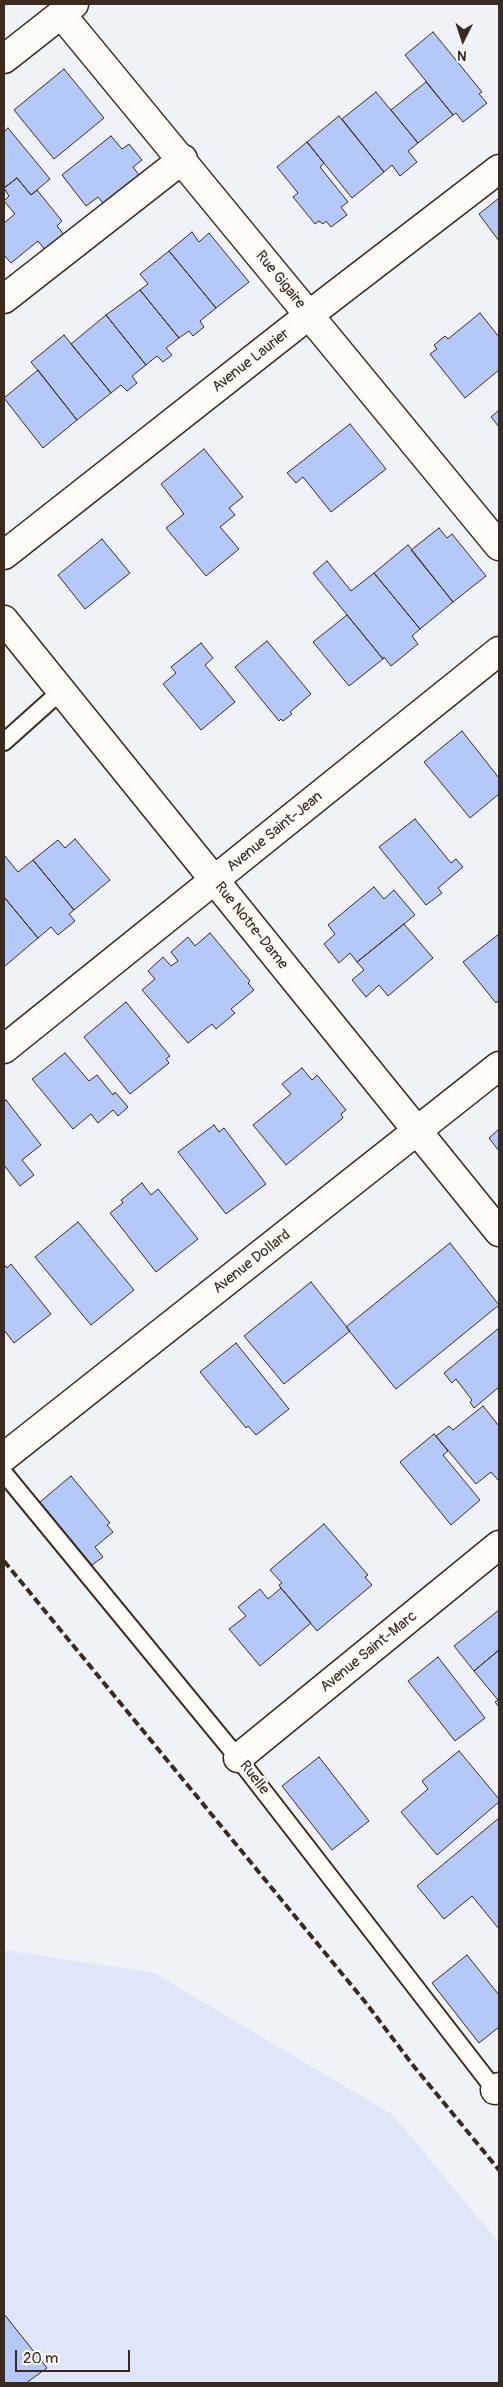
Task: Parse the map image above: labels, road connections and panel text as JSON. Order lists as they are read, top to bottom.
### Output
{
  "streets": {
    "street": [
      "Rue Gigaire",
      "Avenue Laurier",
      "Avenue Saint-Jean",
      "Rue Notre-Dame",
      "Avenue Dollard",
      "Avenue Saint-Marc"
    ],
    "lane": ["Ruelle"]
  },
  "crossings": [
    ["Rue Gigaire", "Avenue Laurier"],
    ["Avenue Saint-Jean", "Rue Notre-Dame"],
    ["Rue Notre-Dame", "Avenue Dollard"],
    ["Avenue Saint-Marc", "Ruelle"]
  ],
  "scale_bar": "20 m",
  "north": "bottom"
}
